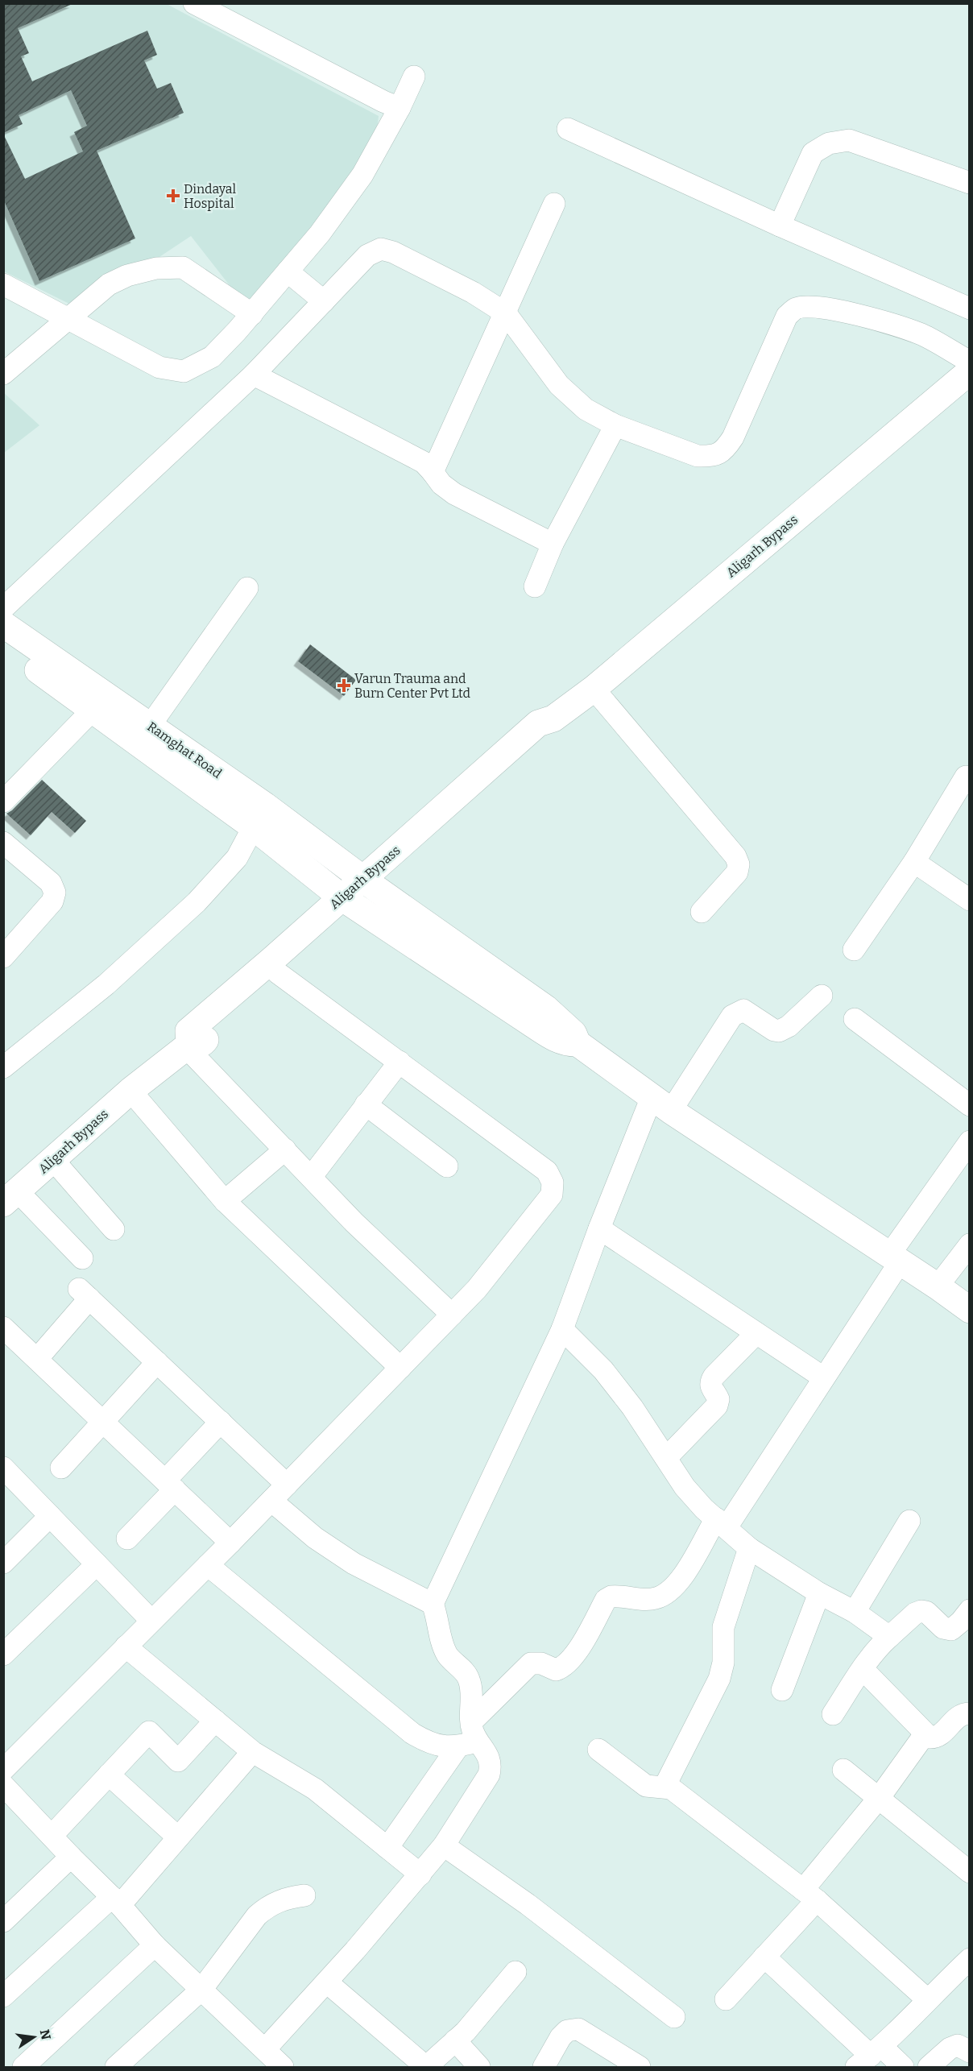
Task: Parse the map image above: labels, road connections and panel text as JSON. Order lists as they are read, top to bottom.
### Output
{
  "streets": {
    "main road": ["Aligarh Bypass", "Ramghat Road"]
  },
  "crossings": [
    ["Aligarh Bypass", "Ramghat Road"]
  ],
  "places": {
    "health": ["Dindayal Hospital", "Varun Trauma and Burn Center Pvt Ltd"]
  },
  "north": "right"
}
